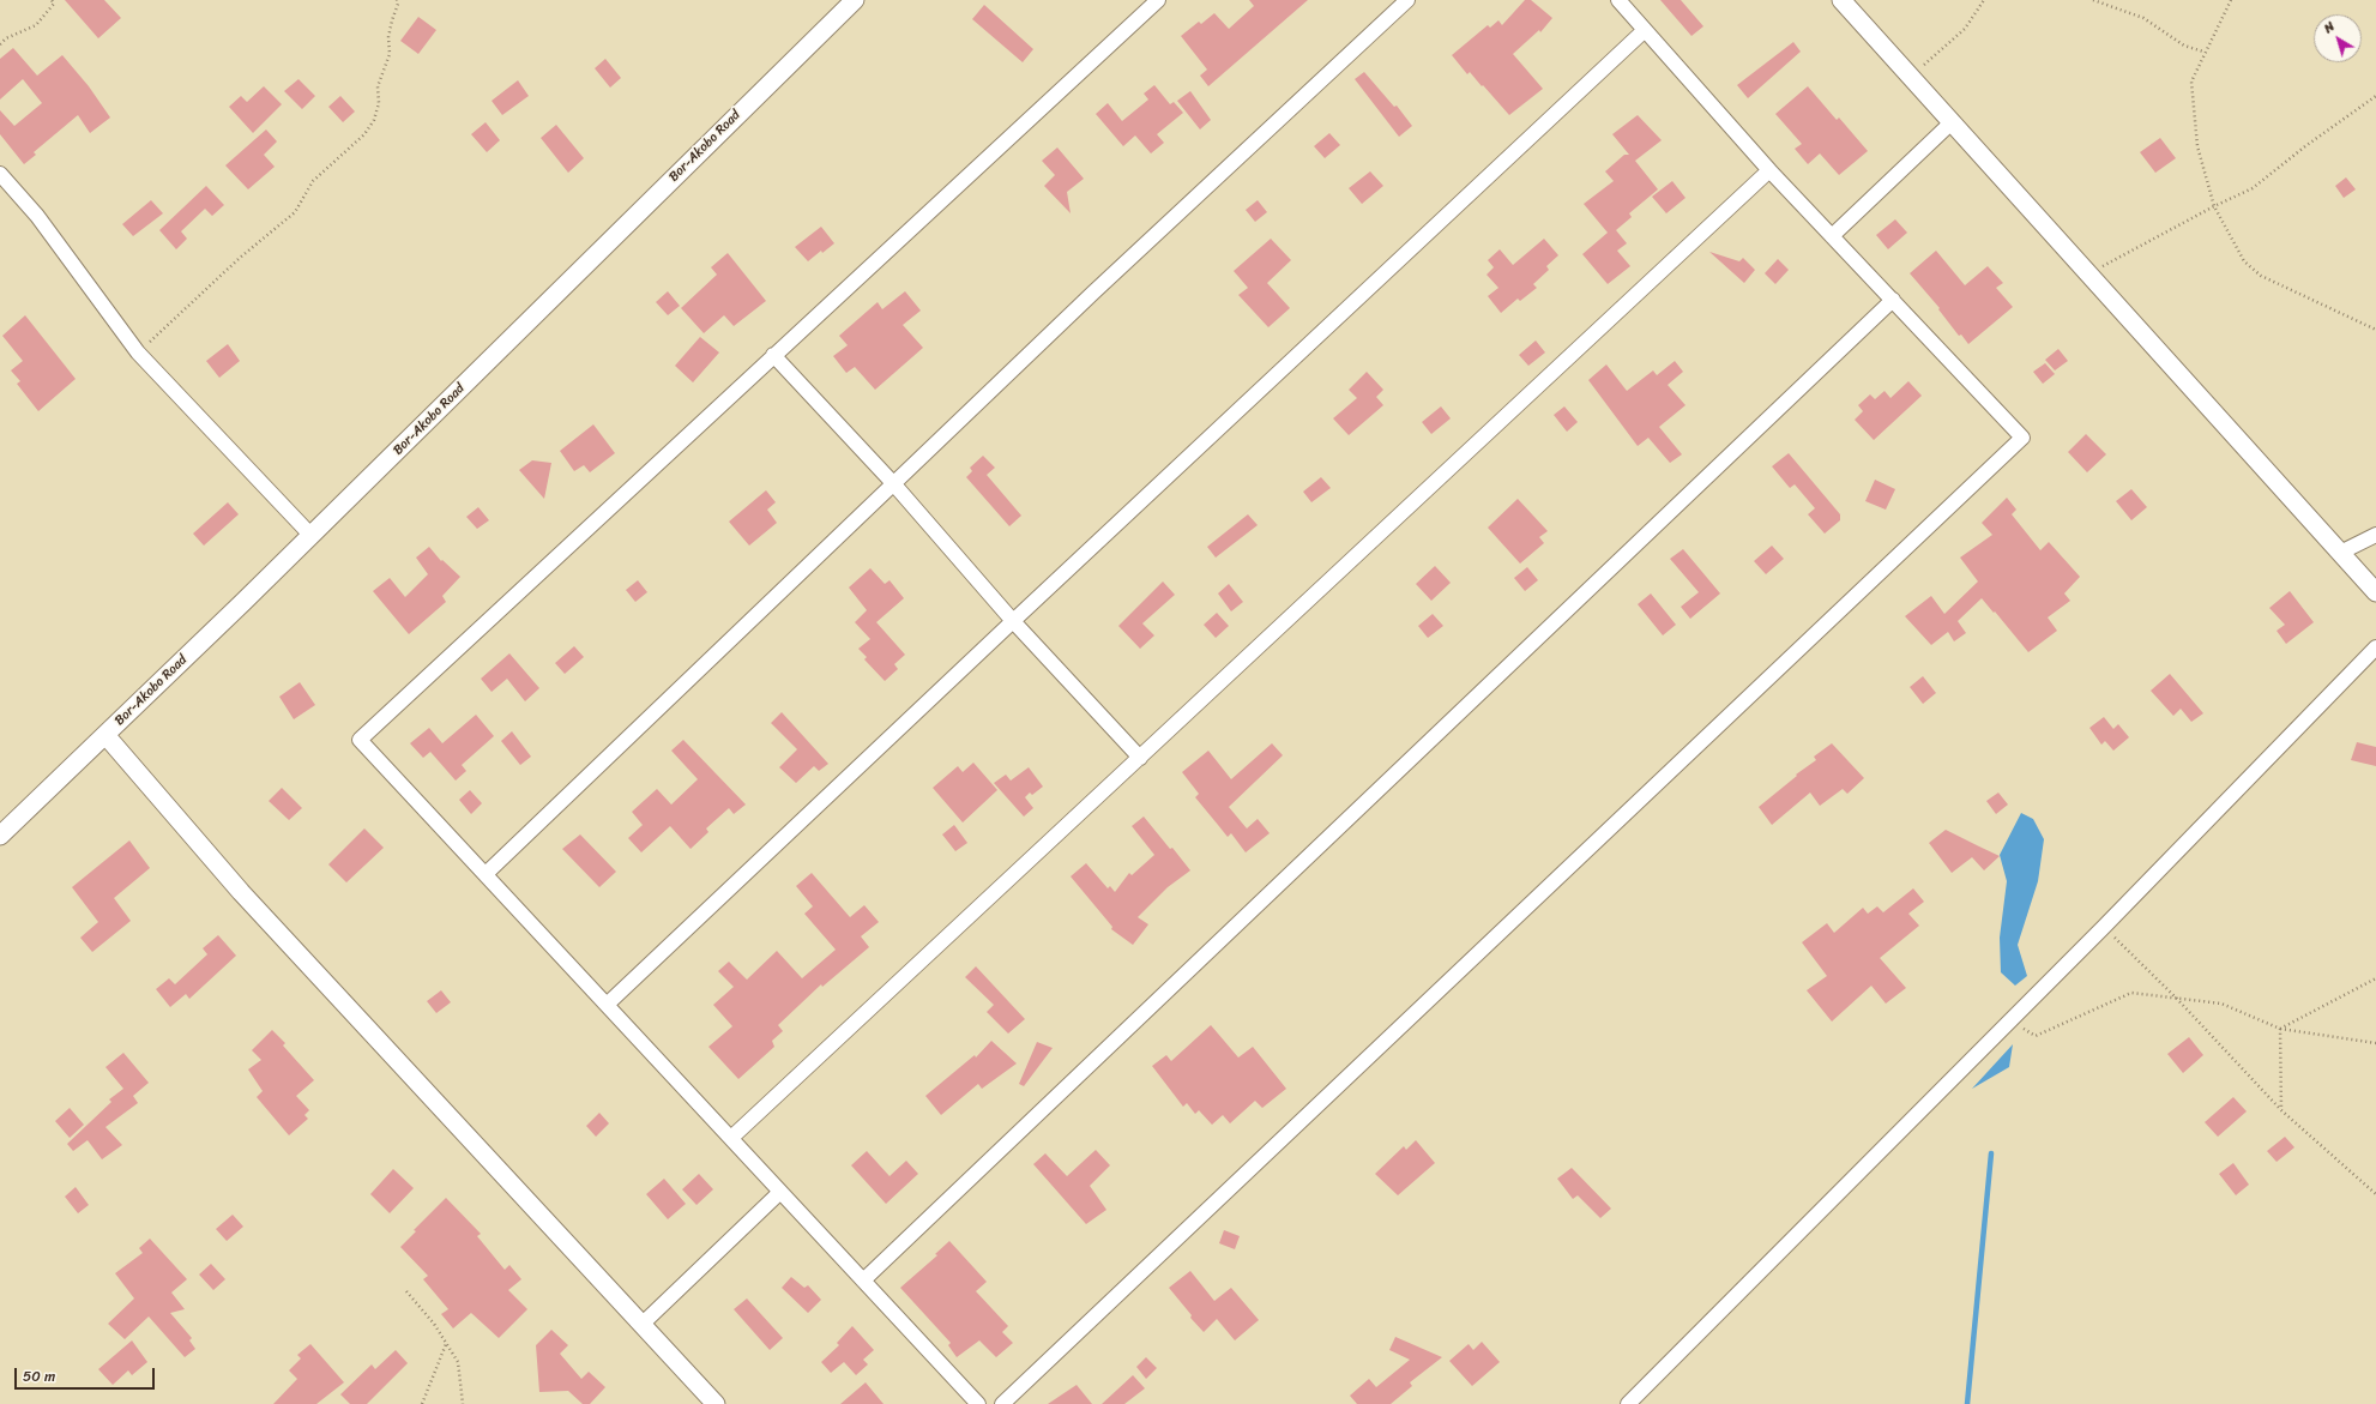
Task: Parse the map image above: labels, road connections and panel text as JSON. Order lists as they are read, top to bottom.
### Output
{
  "streets": {
    "street": ["Bor-Akobo Road"]
  },
  "scale_bar": "50 m",
  "north": "top left"
}
